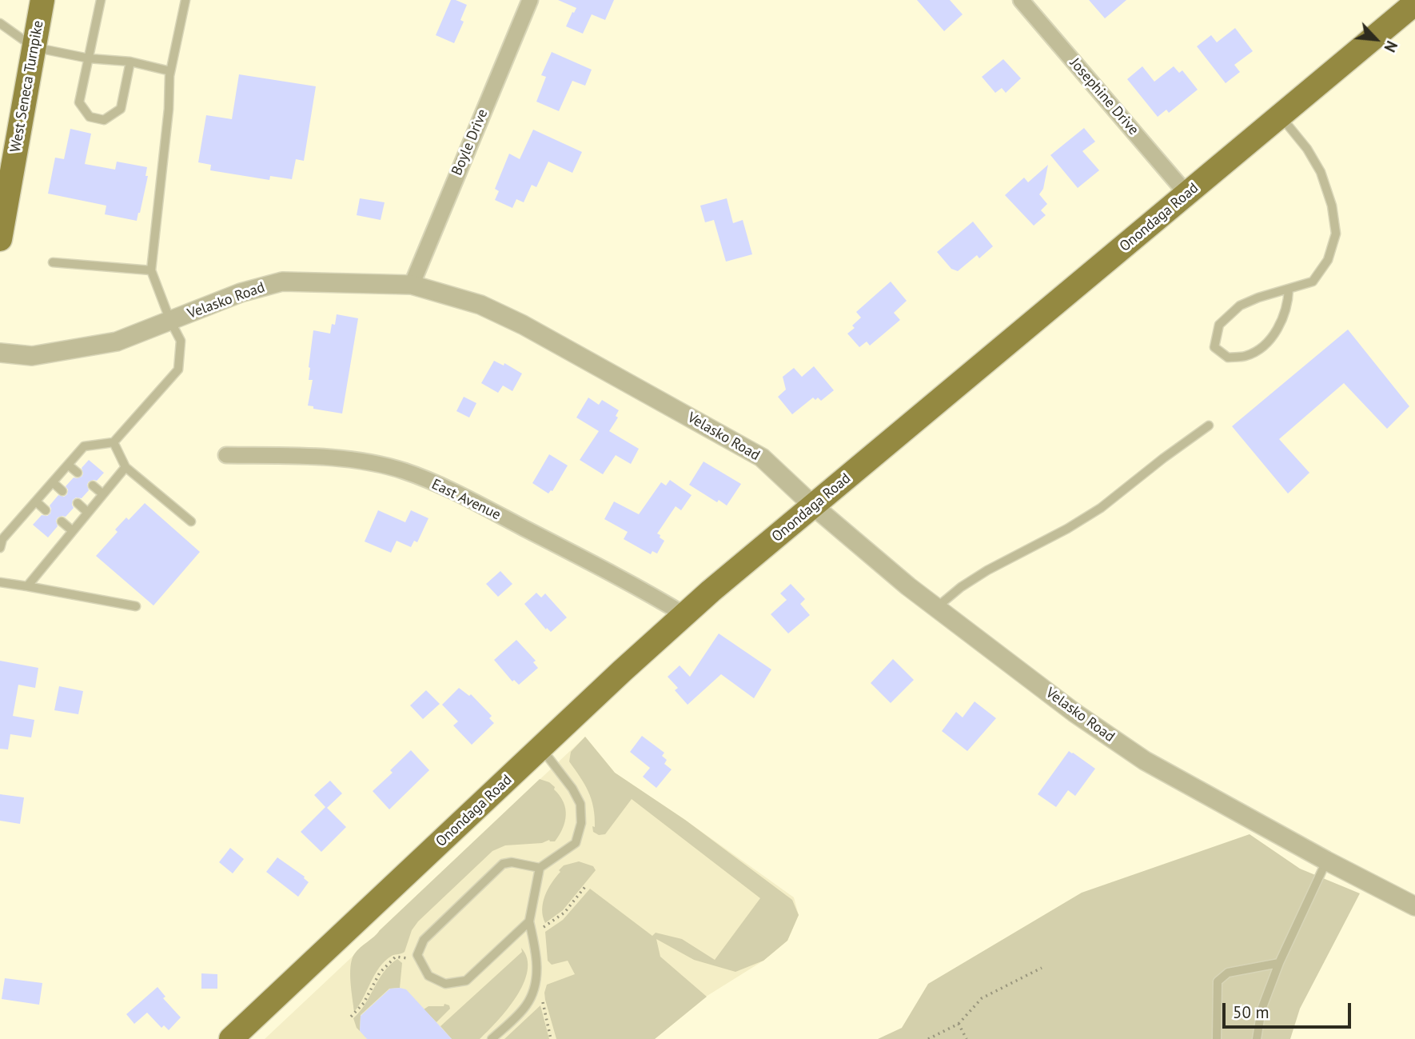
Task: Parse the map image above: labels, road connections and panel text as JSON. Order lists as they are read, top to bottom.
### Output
{
  "streets": {
    "main road": ["West Seneca Turnpike", "Onondaga Road"],
    "street": [
      "Josephine Drive",
      "Boyle Drive",
      "Velasko Road",
      "East Avenue"
    ]
  },
  "crossings": [
    ["Josephine Drive", "Onondaga Road"],
    ["Boyle Drive", "Velasko Road"],
    ["Onondaga Road", "Velasko Road"],
    ["Onondaga Road", "East Avenue"]
  ],
  "scale_bar": "50 m",
  "north": "bottom right"
}
